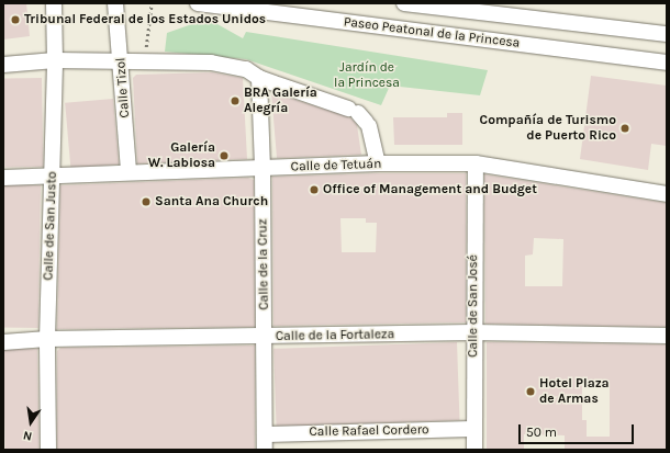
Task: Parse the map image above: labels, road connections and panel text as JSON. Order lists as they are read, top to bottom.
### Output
{
  "streets": {
    "street": [
      "Paseo Peatonal de la Princesa",
      "Calle Tizol",
      "Calle de Tetuán",
      "Calle de San Justo",
      "Calle de la Cruz",
      "Calle de San José",
      "Calle de la Fortaleza",
      "Calle Rafael Cordero"
    ]
  },
  "crossings": [
    ["Calle Tizol", "Calle de Tetuán"],
    ["Calle de Tetuán", "Calle de San Justo"],
    ["Calle de Tetuán", "Calle de la Cruz"],
    ["Calle de Tetuán", "Calle de San José"],
    ["Calle de San Justo", "Calle de la Fortaleza"],
    ["Calle de la Cruz", "Calle de la Fortaleza"],
    ["Calle de la Cruz", "Calle Rafael Cordero"],
    ["Calle de San José", "Calle de la Fortaleza"],
    ["Calle de San José", "Calle Rafael Cordero"]
  ],
  "parks": ["Jardín de la Princesa"],
  "places": [
    "Tribunal Federal de los Estados Unidos",
    "BRA Galería Alegría",
    "Compañía de Turismo de Puerto Rico",
    "Galería W. Labiosa",
    "Office of Management and Budget",
    "Santa Ana Church",
    "Hotel Plaza de Armas"
  ],
  "scale_bar": "50 m",
  "north": "bottom"
}
